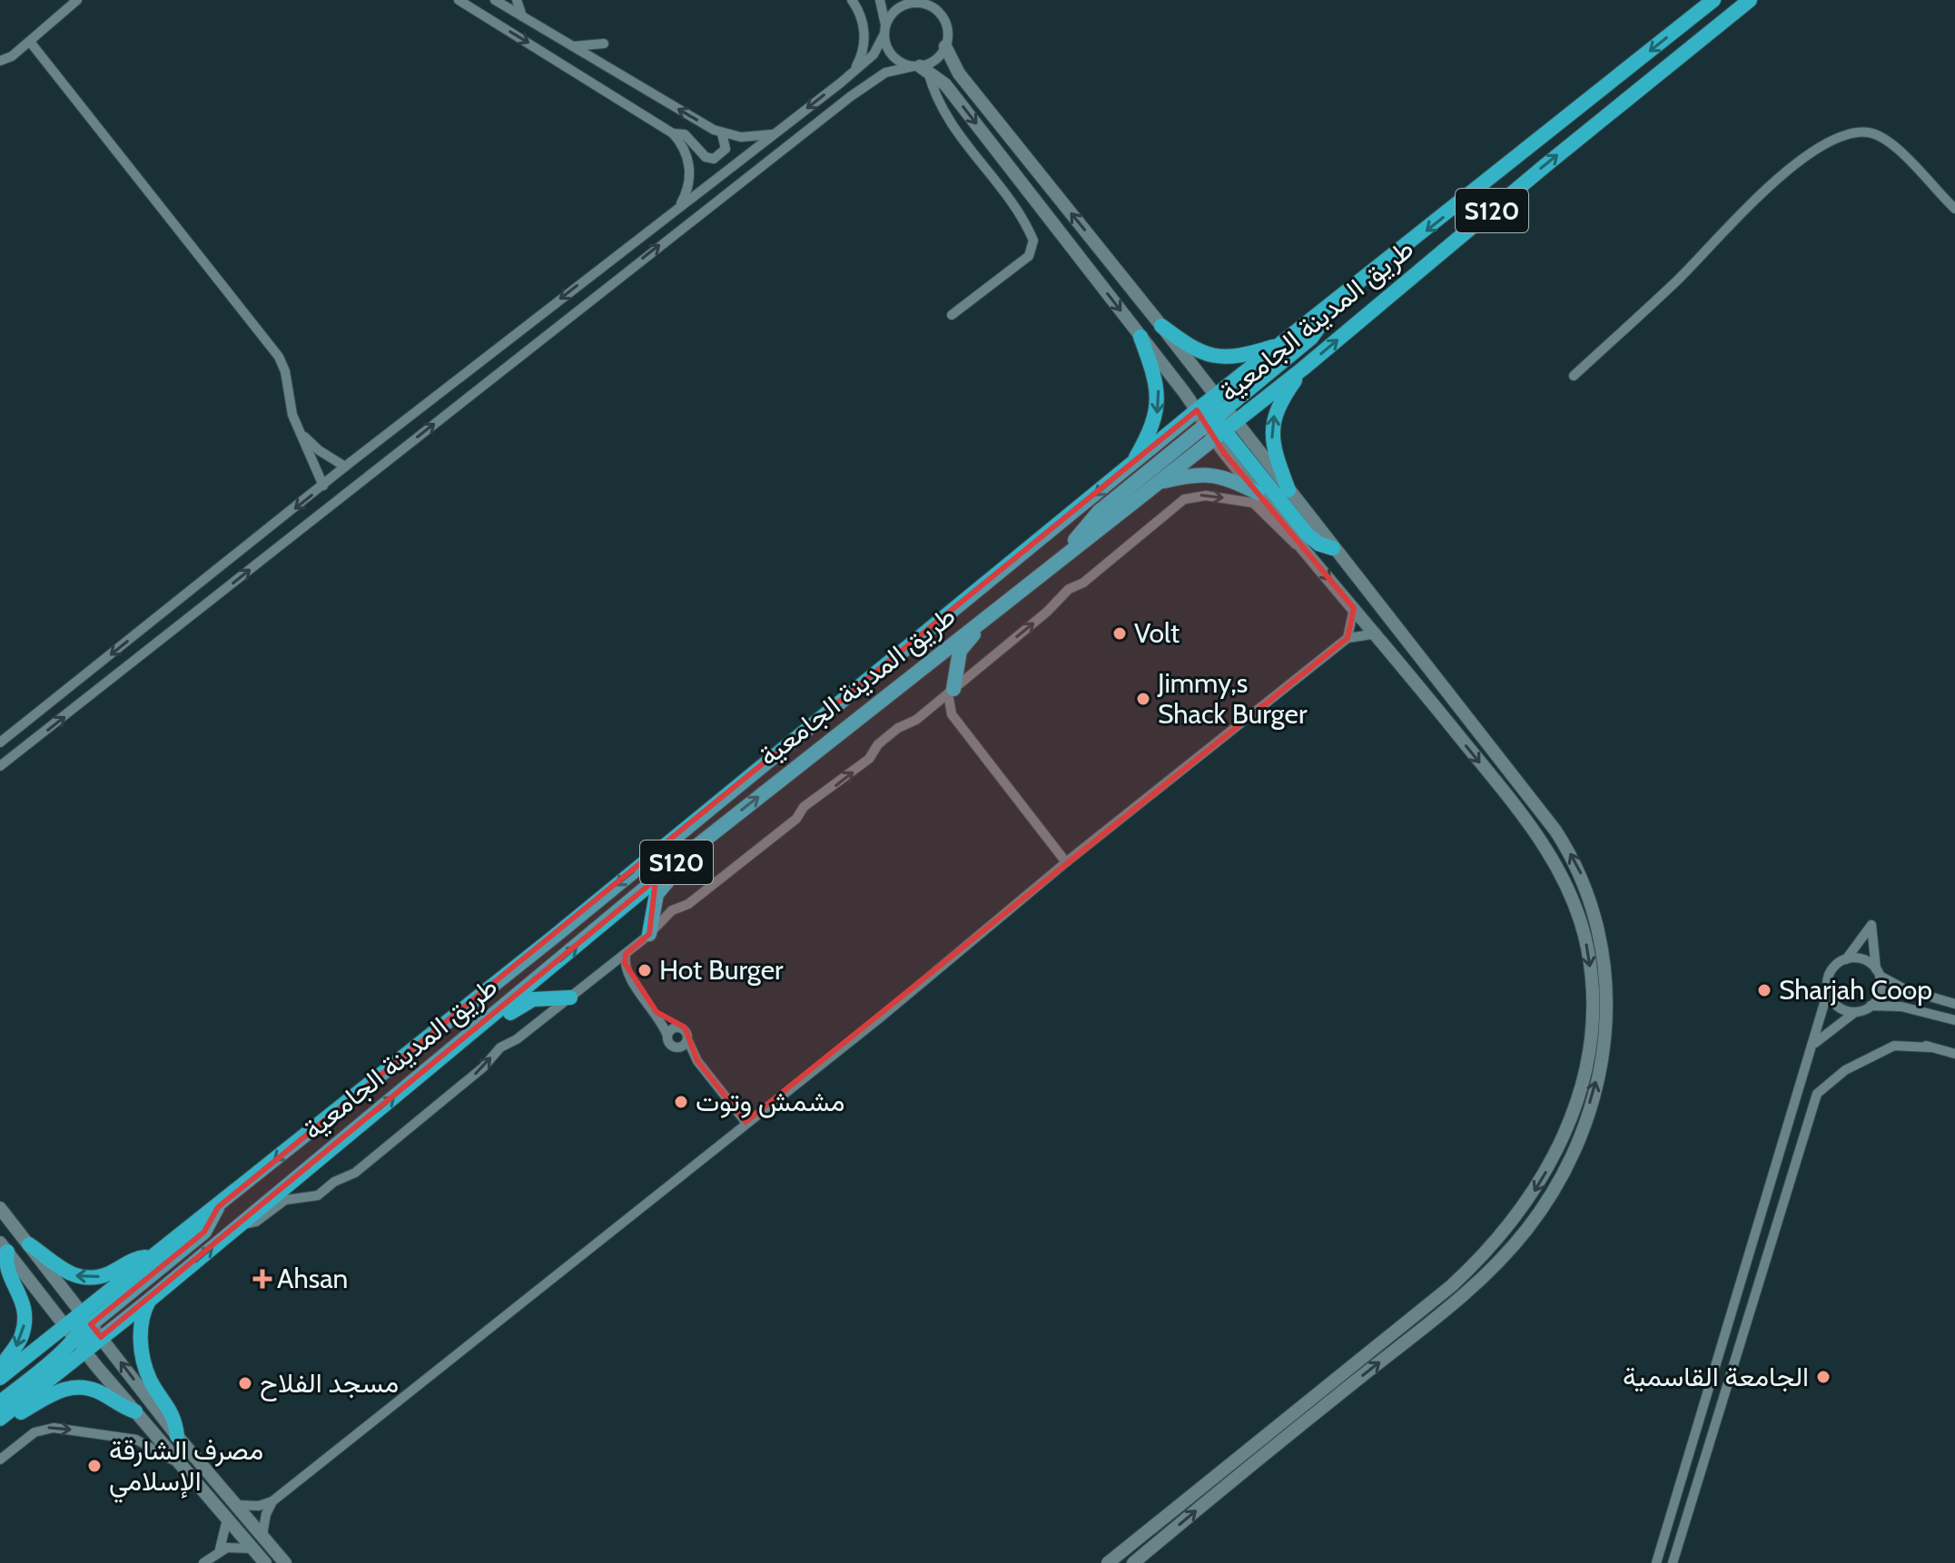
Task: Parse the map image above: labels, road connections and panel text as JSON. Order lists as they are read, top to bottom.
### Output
{
  "streets": {
    "main road": ["S120", "طريق المدينة الجامعية"]
  },
  "places": {
    "other": [
      "Volt",
      "Jimmy,s Shack Burger",
      "Hot Burger",
      "Sharjah Coop",
      "مشمش وتوت",
      "الجامعة القاسمية",
      "مسجد الفلاح",
      "مصرف الشارقة الإسلامي"
    ],
    "health": ["Ahsan"]
  }
}
